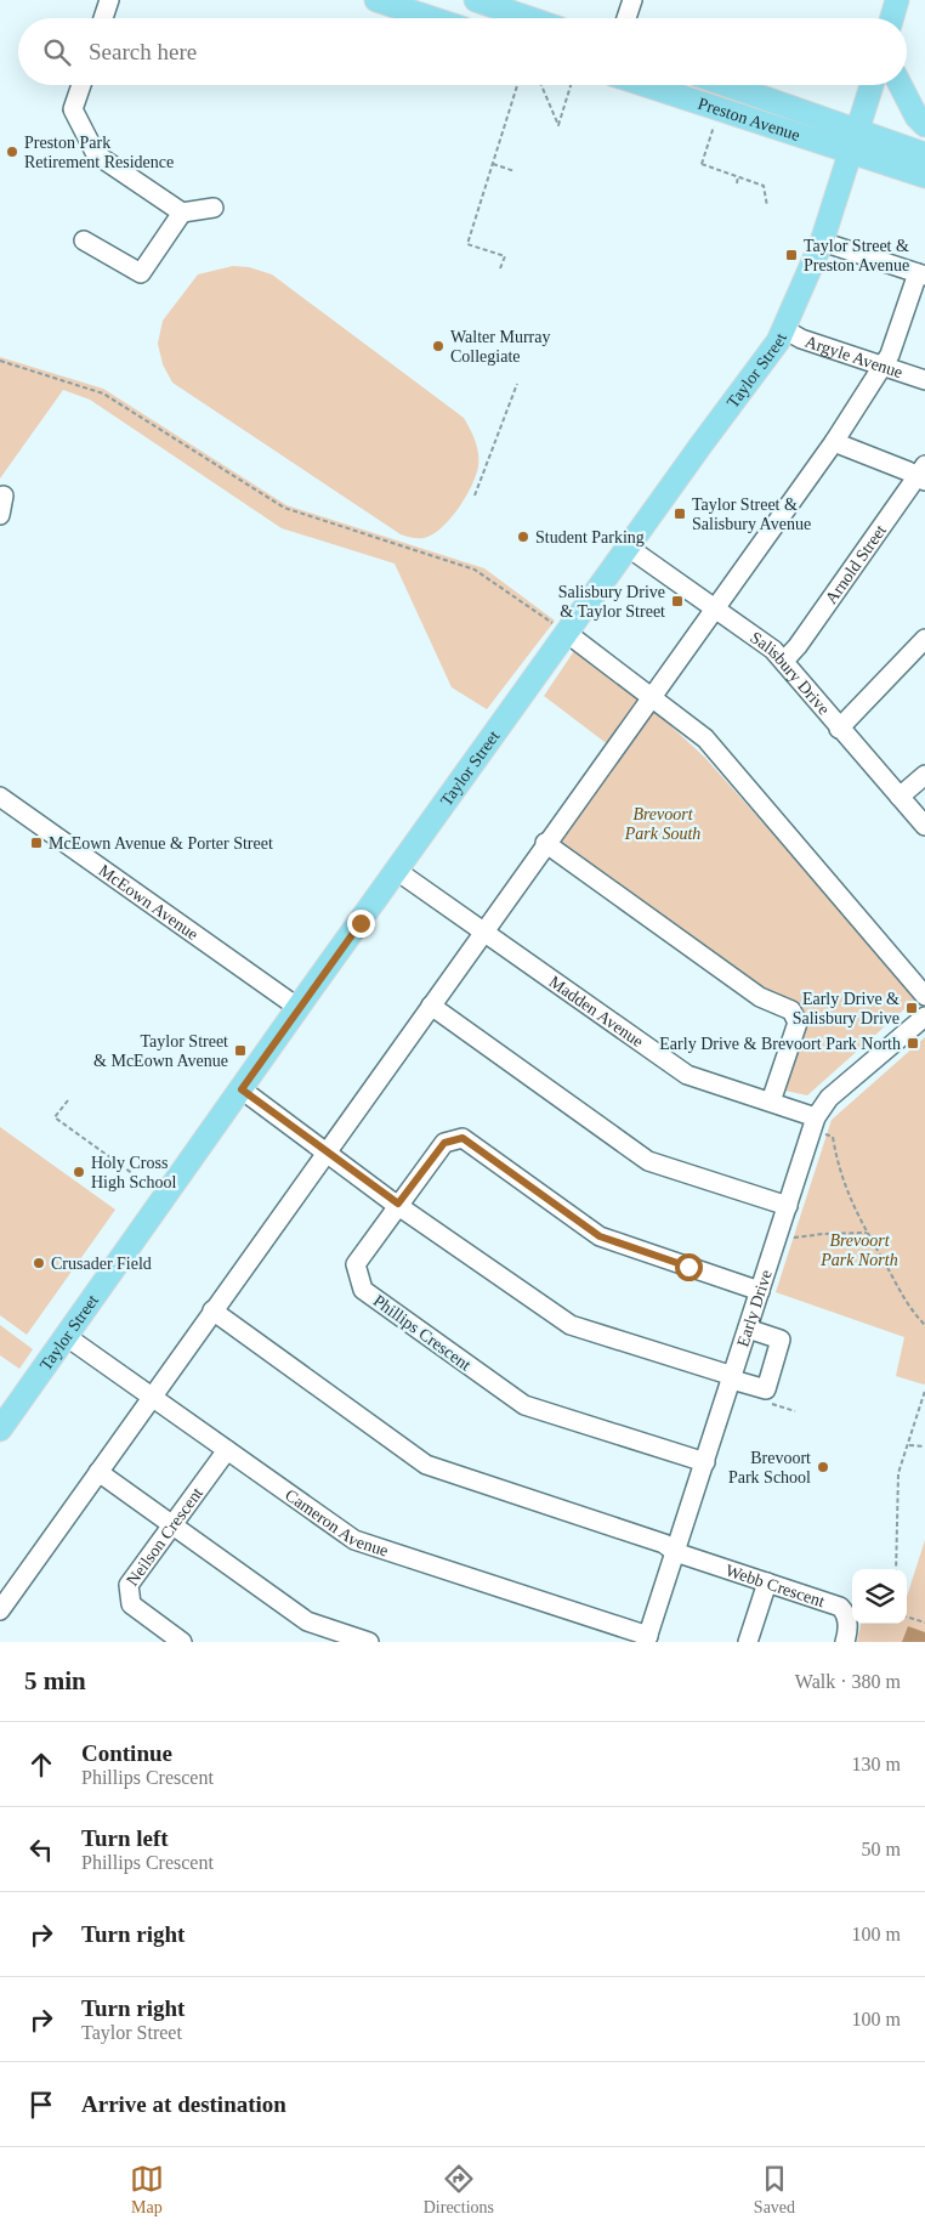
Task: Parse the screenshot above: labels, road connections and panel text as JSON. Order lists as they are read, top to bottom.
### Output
{
  "streets": {
    "main road": ["Preston Avenue", "Taylor Street"],
    "street": [
      "Argyle Avenue",
      "Arnold Street",
      "Salisbury Drive",
      "McEown Avenue",
      "Madden Avenue",
      "Early Drive",
      "Phillips Crescent",
      "Cameron Avenue",
      "Neilson Crescent",
      "Webb Crescent"
    ]
  },
  "crossings": [
    ["Preston Avenue", "Taylor Street"],
    ["Argyle Avenue", "Taylor Street"],
    ["Taylor Street", "Salisbury Drive"],
    ["Taylor Street", "McEown Avenue"],
    ["Taylor Street", "Madden Avenue"],
    ["Taylor Street", "Cameron Avenue"],
    ["Arnold Street", "Salisbury Drive"],
    ["Madden Avenue", "Early Drive"],
    ["Early Drive", "Phillips Crescent"],
    ["Early Drive", "Cameron Avenue"],
    ["Early Drive", "Webb Crescent"],
    ["Cameron Avenue", "Neilson Crescent"]
  ],
  "parks": ["Brevoort Park South", "Brevoort Park North"],
  "places": {
    "other": [
      "Preston Park Retirement Residence",
      "Walter Murray Collegiate",
      "Student Parking",
      "Holy Cross High School",
      "Crusader Field",
      "Brevoort Park School"
    ],
    "transit": [
      "Taylor Street & Preston Avenue",
      "Taylor Street & Salisbury Avenue",
      "Salisbury Drive & Taylor Street",
      "McEown Avenue & Porter Street",
      "Early Drive & Salisbury Drive",
      "Early Drive & Brevoort Park North",
      "Taylor Street & McEown Avenue"
    ]
  },
  "page": {
    "search": "Search here",
    "heading": ["5 min", "Walk · 380 m"],
    "list": [
      ["Continue", "Phillips Crescent", "130 m"],
      ["Turn left", "Phillips Crescent", "50 m"],
      ["Turn right", "100 m"],
      ["Turn right", "Taylor Street", "100 m"],
      "Arrive at destination"
    ],
    "nav": ["Map", "Directions", "Saved"]
  }
}
